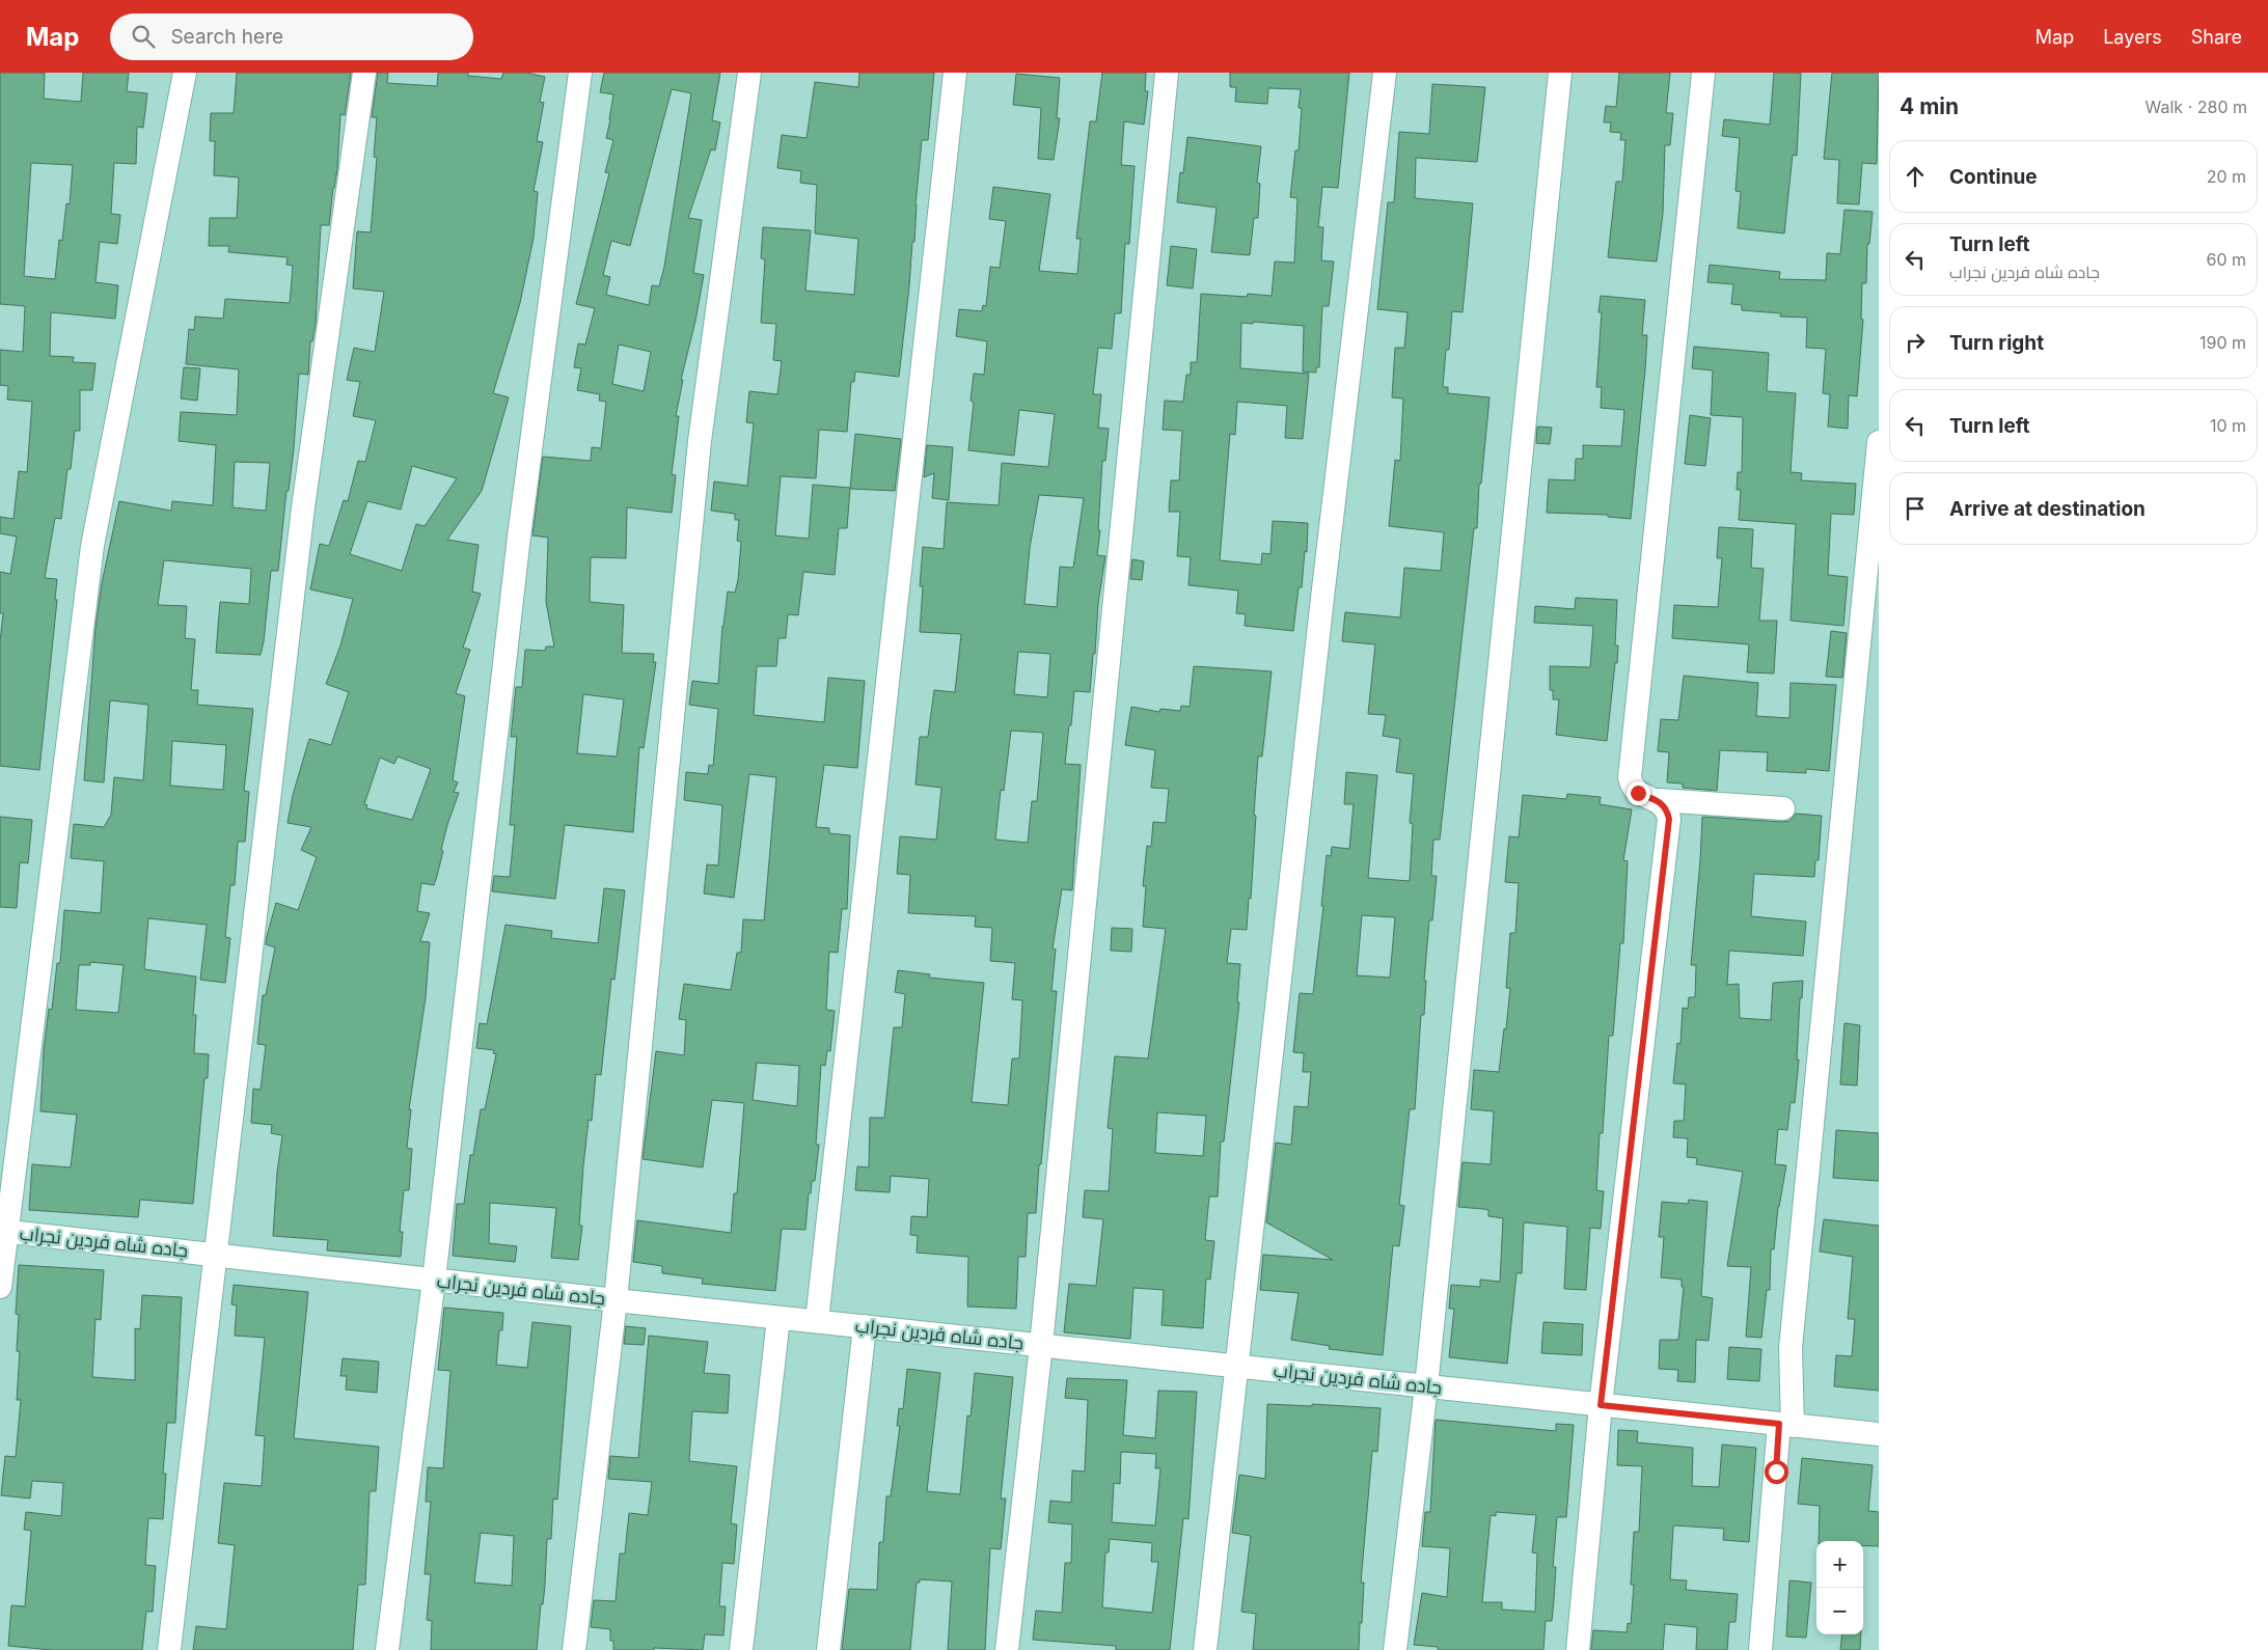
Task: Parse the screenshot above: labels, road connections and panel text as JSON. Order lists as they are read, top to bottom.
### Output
{
  "streets": {
    "street": ["جاده شاه فردین نجراب"]
  },
  "page": {
    "header": "Map",
    "search": "Search here",
    "nav": ["Map", "Layers", "Share"],
    "heading": ["4 min", "Walk · 280 m"],
    "list": [
      ["Continue", "20 m"],
      ["Turn left", "جاده شاه فردین نجراب", "60 m"],
      ["Turn right", "190 m"],
      ["Turn left", "10 m"],
      "Arrive at destination"
    ],
    "map_buttons": ["+", "−"]
  }
}
